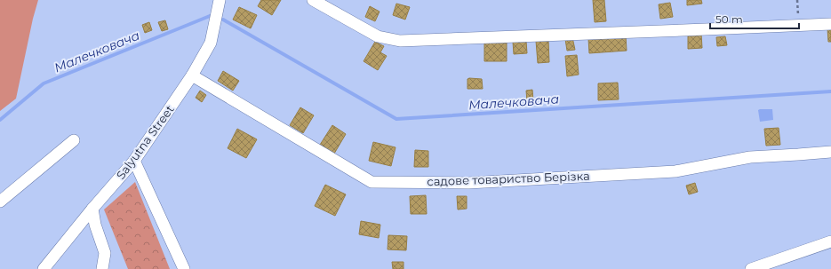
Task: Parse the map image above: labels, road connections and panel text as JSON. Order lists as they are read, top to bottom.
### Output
{
  "streets": {
    "street": ["Salyutna Street", "садове товариство Берізка"]
  },
  "crossings": [
    ["Salyutna Street", "садове товариство Берізка"]
  ],
  "water": ["Малечковача"],
  "scale_bar": "50 m"
}
